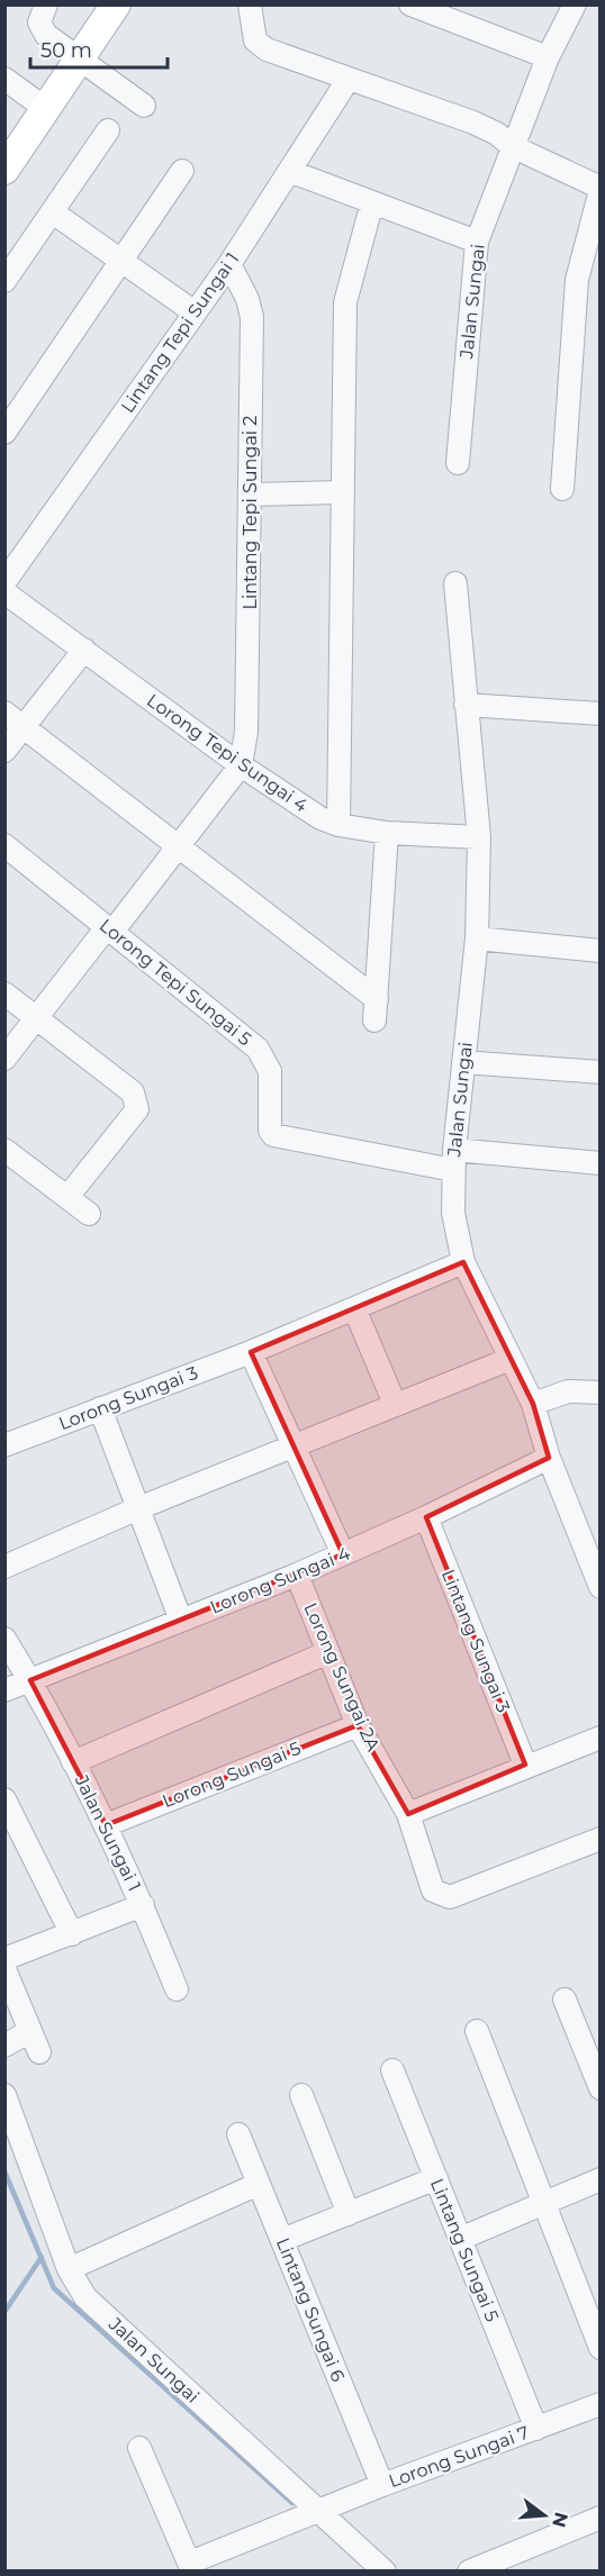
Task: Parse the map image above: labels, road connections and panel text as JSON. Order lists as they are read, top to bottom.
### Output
{
  "streets": {
    "street": [
      "Jalan Sungai",
      "Lintang Tepi Sungai 1",
      "Lintang Tepi Sungai 2",
      "Lorong Tepi Sungai 4",
      "Lorong Tepi Sungai 5",
      "Lorong Sungai 3",
      "Lorong Sungai 4",
      "Lintang Sungai 3",
      "Lorong Sungai 2A",
      "Lorong Sungai 5",
      "Jalan Sungai 1",
      "Lintang Sungai 5",
      "Lintang Sungai 6",
      "Lorong Sungai 7"
    ]
  },
  "crossings": [
    ["Jalan Sungai", "Lorong Tepi Sungai 4"],
    ["Jalan Sungai", "Lorong Tepi Sungai 5"],
    ["Jalan Sungai", "Lorong Sungai 3"],
    ["Jalan Sungai", "Lorong Sungai 4"],
    ["Jalan Sungai", "Lorong Sungai 7"],
    ["Lintang Tepi Sungai 1", "Lintang Tepi Sungai 2"],
    ["Lintang Tepi Sungai 2", "Lorong Tepi Sungai 4"],
    ["Lorong Sungai 4", "Lintang Sungai 3"],
    ["Lorong Sungai 4", "Lorong Sungai 2A"],
    ["Lorong Sungai 4", "Jalan Sungai 1"],
    ["Lorong Sungai 2A", "Lorong Sungai 5"],
    ["Lorong Sungai 5", "Jalan Sungai 1"],
    ["Lintang Sungai 5", "Lorong Sungai 7"],
    ["Lintang Sungai 6", "Lorong Sungai 7"]
  ],
  "scale_bar": "50 m",
  "north": "right"
}
